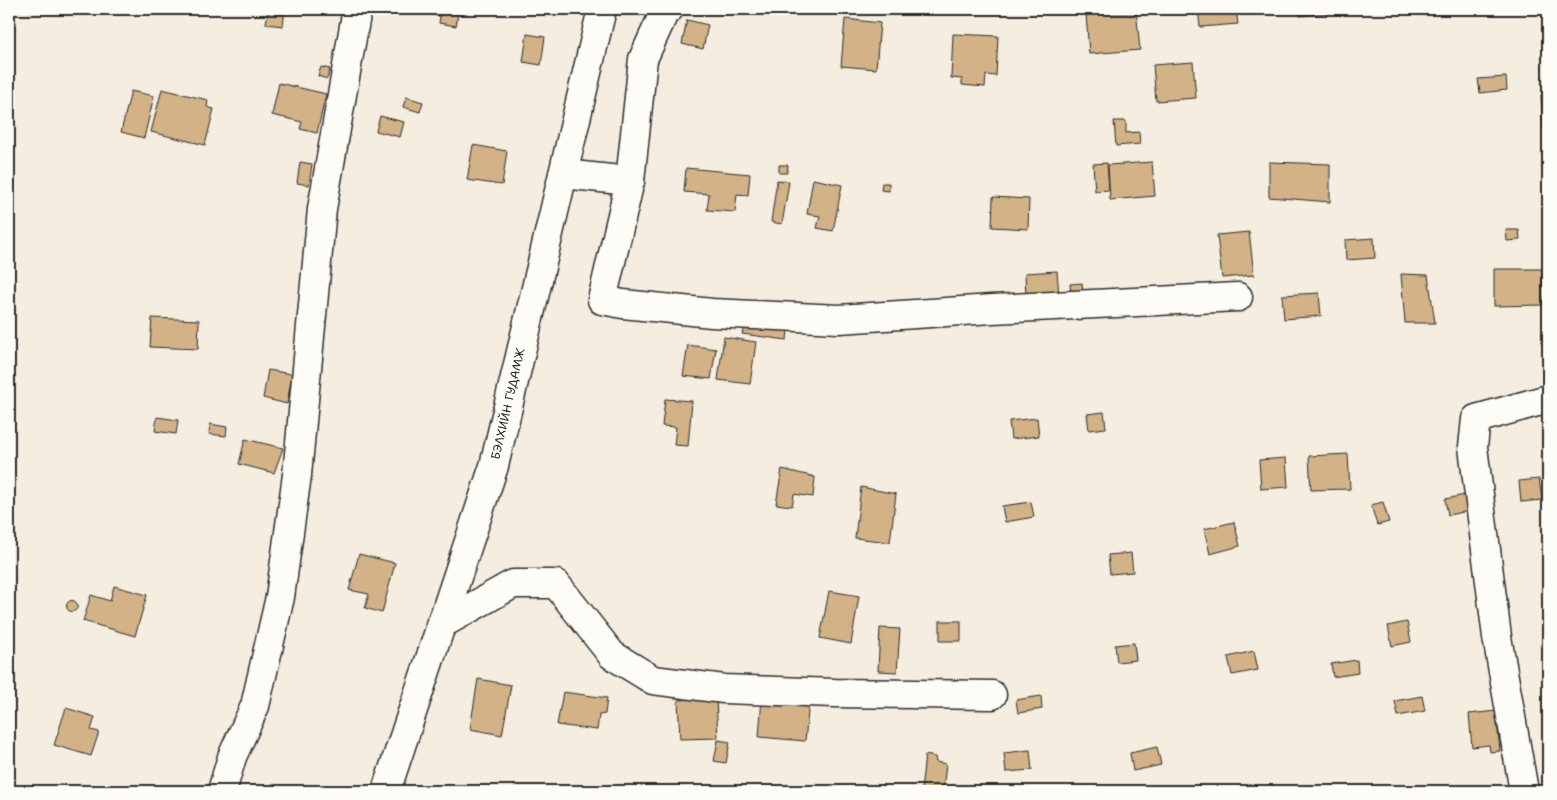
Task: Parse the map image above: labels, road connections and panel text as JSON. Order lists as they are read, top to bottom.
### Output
{
  "streets": {
    "street": ["БЭЛХИЙН ГУДАМЖ"]
  }
}
